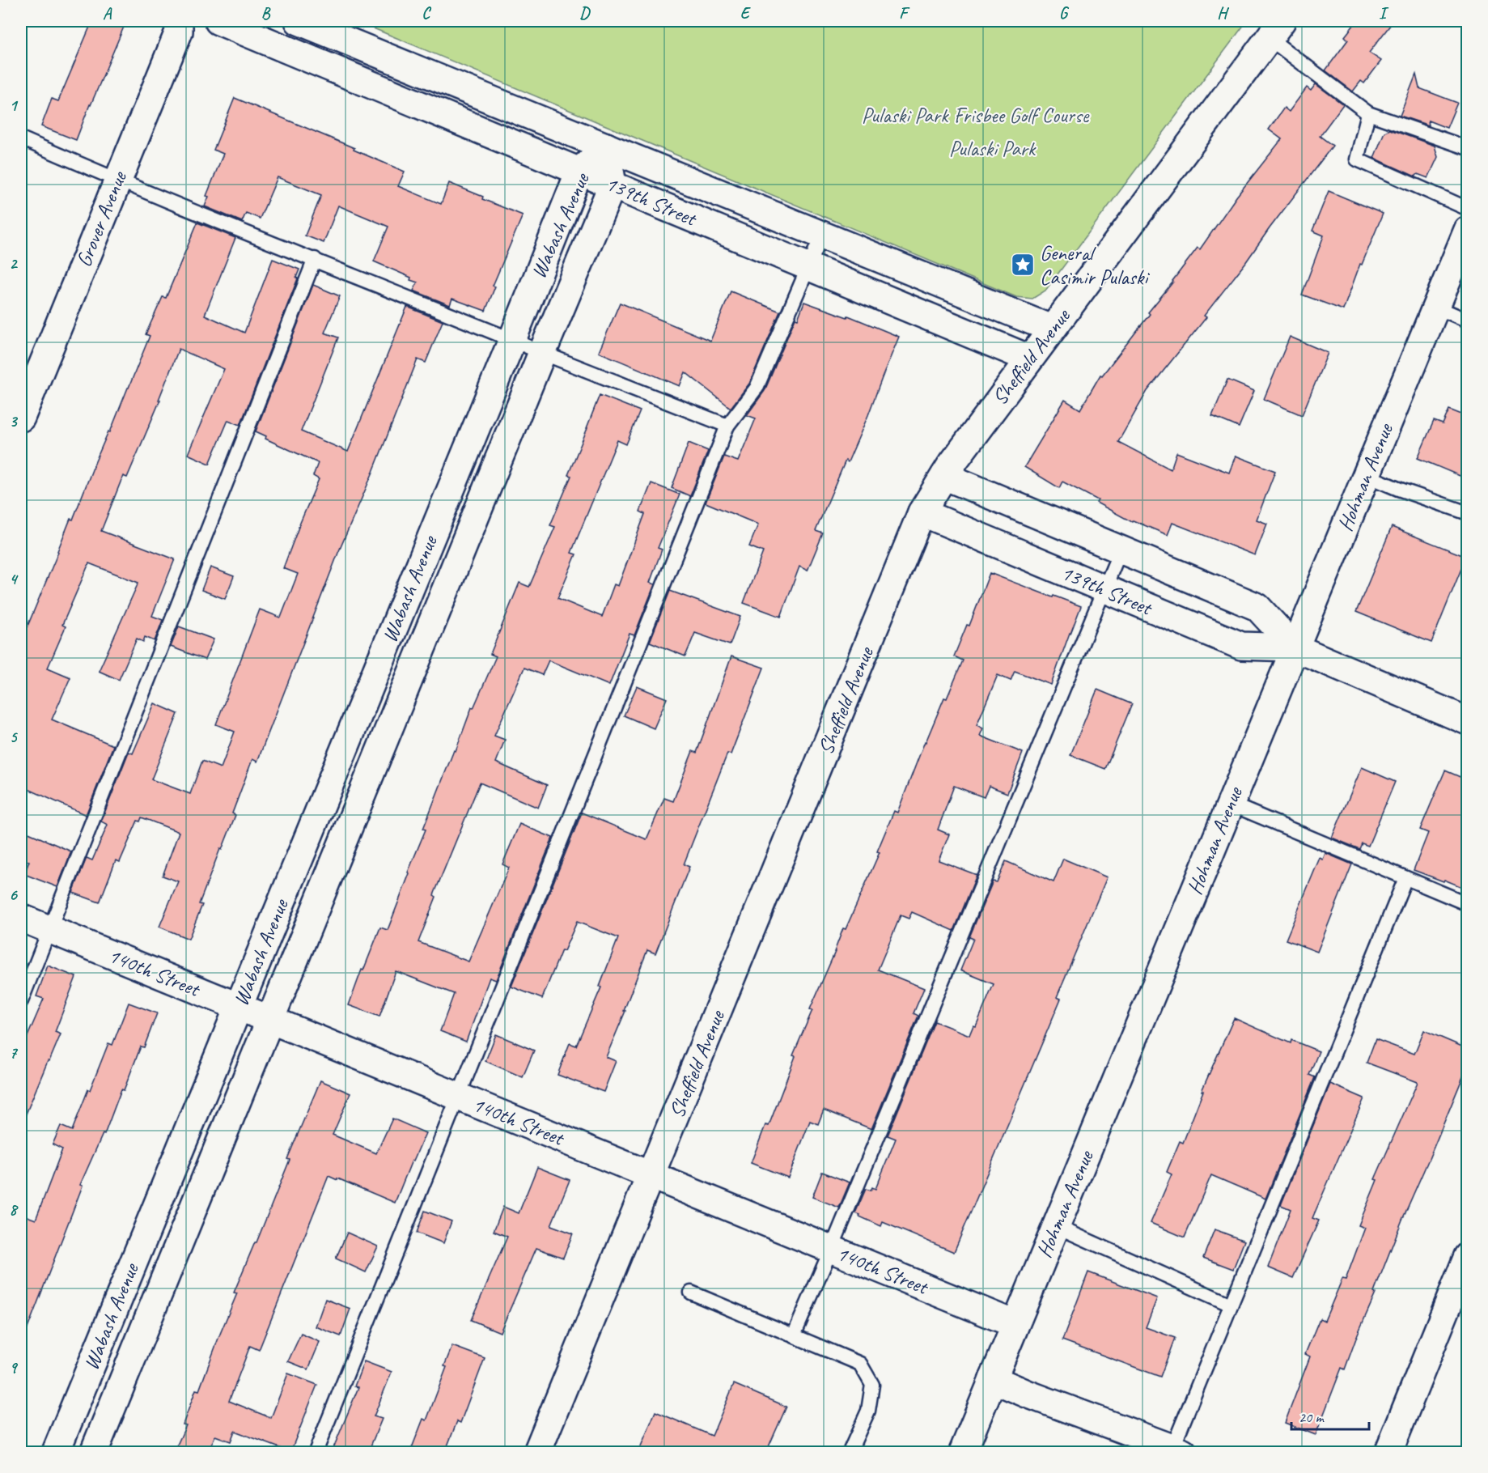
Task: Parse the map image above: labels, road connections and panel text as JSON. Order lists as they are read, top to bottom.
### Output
{
  "streets": {
    "street": [
      "139th Street",
      "Grover Avenue",
      "Wabash Avenue",
      "Sheffield Avenue",
      "Hohman Avenue",
      "140th Street"
    ]
  },
  "crossings": [
    ["139th Street", "Wabash Avenue"],
    ["139th Street", "Sheffield Avenue"],
    ["139th Street", "Hohman Avenue"],
    ["Wabash Avenue", "140th Street"],
    ["Sheffield Avenue", "140th Street"],
    ["Hohman Avenue", "140th Street"]
  ],
  "parks": ["Pulaski Park Frisbee Golf Course", "Pulaski Park"],
  "places": {
    "place": ["General Casimir Pulaski"]
  },
  "scale_bar": "20 m",
  "grid": {
    "columns": [
      "A",
      "B",
      "C",
      "D",
      "E",
      "F",
      "G",
      "H",
      "I"
    ],
    "rows": [
      "1",
      "2",
      "3",
      "4",
      "5",
      "6",
      "7",
      "8",
      "9"
    ]
  }
}
